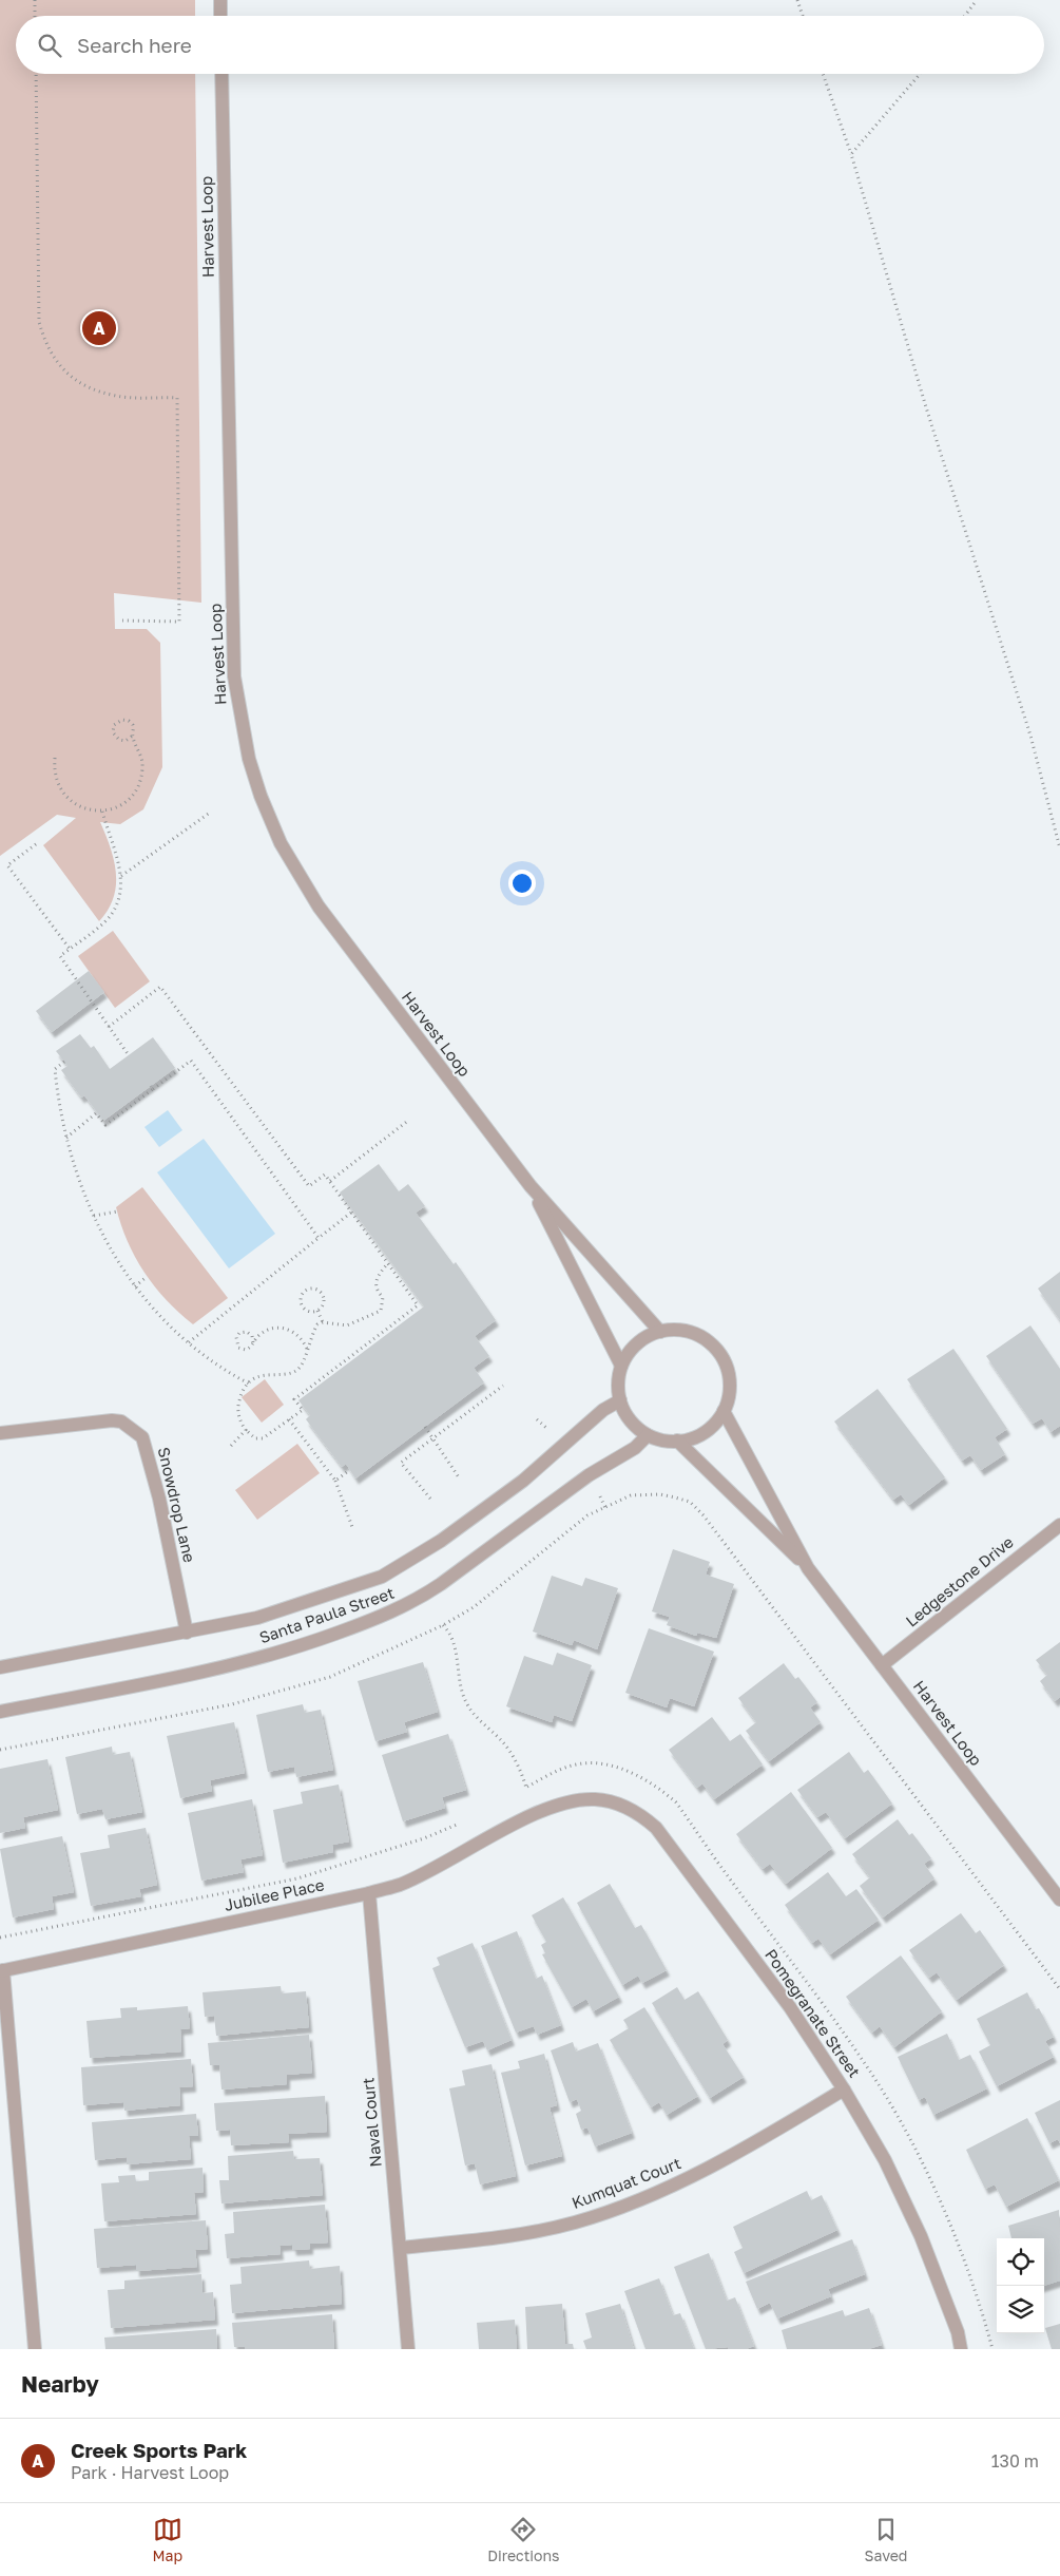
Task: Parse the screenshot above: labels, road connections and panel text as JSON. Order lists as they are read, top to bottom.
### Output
{
  "streets": {
    "street": [
      "Harvest Loop",
      "Snowdrop Lane",
      "Ledgestone Drive",
      "Santa Paula Street",
      "Jubilee Place",
      "Pomegranate Street",
      "Naval Court",
      "Kumquat Court"
    ]
  },
  "crossings": [
    ["Harvest Loop", "Ledgestone Drive"],
    ["Harvest Loop", "Santa Paula Street"],
    ["Snowdrop Lane", "Santa Paula Street"],
    ["Jubilee Place", "Pomegranate Street"],
    ["Jubilee Place", "Naval Court"],
    ["Pomegranate Street", "Kumquat Court"],
    ["Naval Court", "Kumquat Court"]
  ],
  "page": {
    "search": "Search here",
    "pins": "A",
    "heading": "Nearby",
    "list": [
      {
        "mark": "A",
        "name": "Creek Sports Park",
        "note": "Park · Harvest Loop",
        "value": "130 m"
      }
    ],
    "nav": ["Map", "Directions", "Saved"]
  }
}
